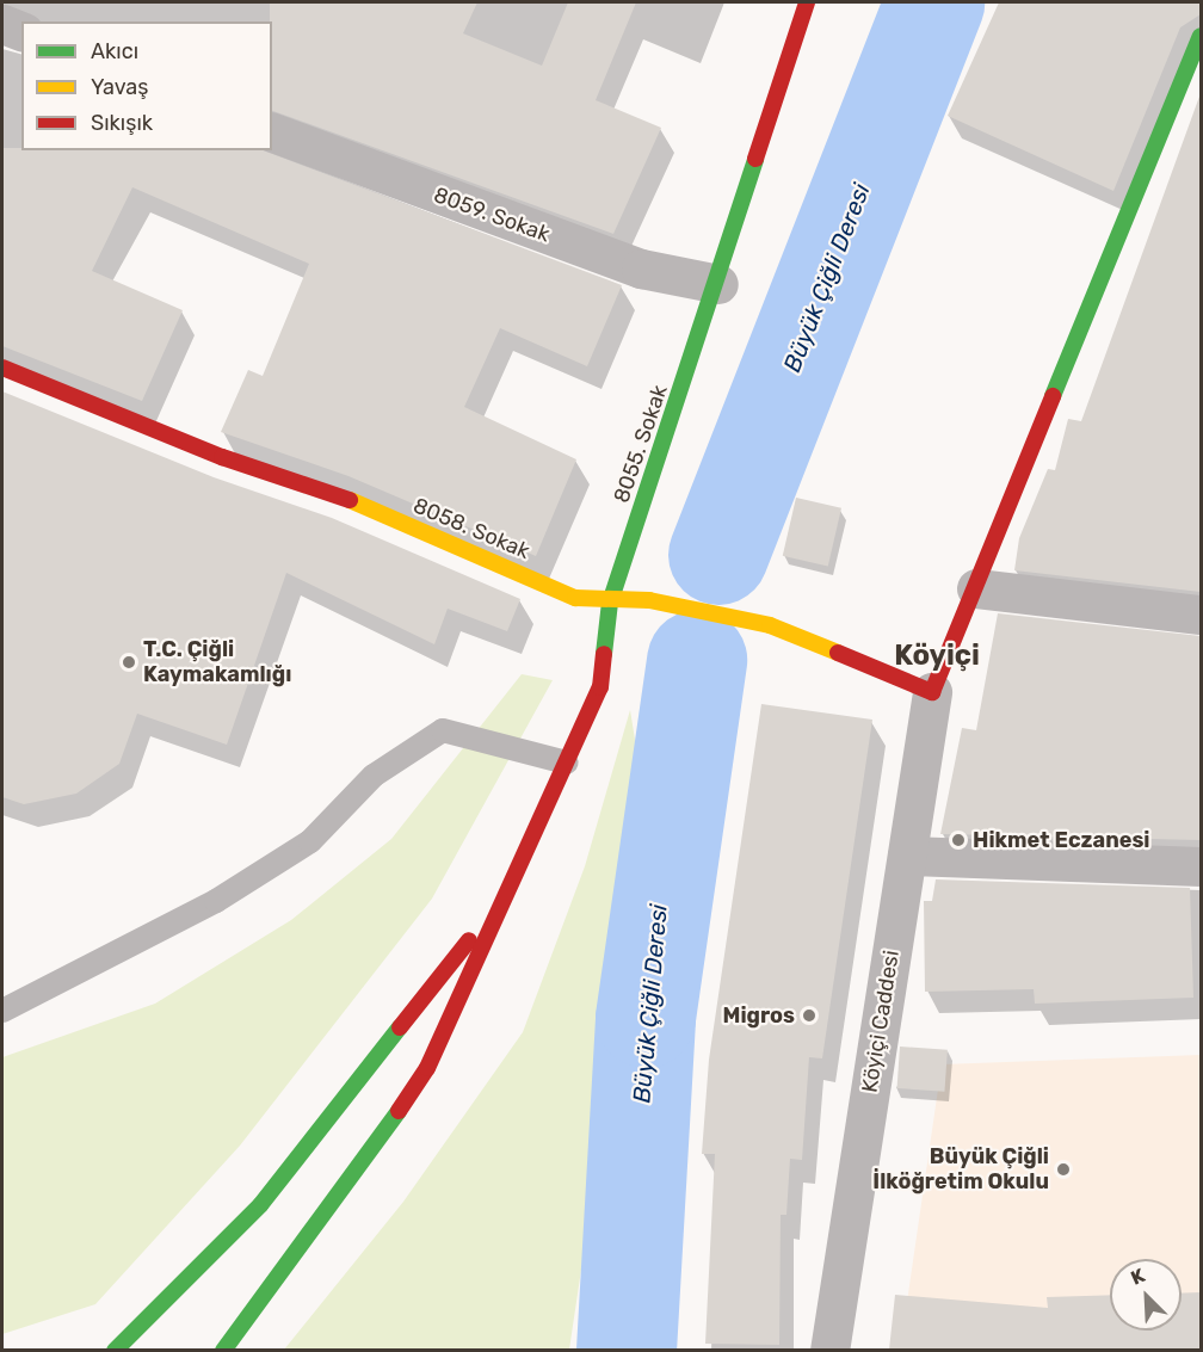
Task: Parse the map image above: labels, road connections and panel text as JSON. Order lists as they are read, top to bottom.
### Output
{
  "streets": {
    "street": [
      "8059. Sokak",
      "8055. Sokak",
      "8058. Sokak",
      "Köyiçi Caddesi"
    ]
  },
  "crossings": [
    ["8059. Sokak", "8055. Sokak"],
    ["8055. Sokak", "8058. Sokak"],
    ["8058. Sokak", "Köyiçi Caddesi"]
  ],
  "districts": ["Köyiçi"],
  "water": ["Büyük Çiğli Deresi"],
  "places": [
    "T.C. Çiğli Kaymakamlığı",
    "Hikmet Eczanesi",
    "Migros",
    "Büyük Çiğli İlköğretim Okulu"
  ],
  "legend": ["Akıcı", "Yavaş", "Sıkışık"],
  "north": "top left"
}
